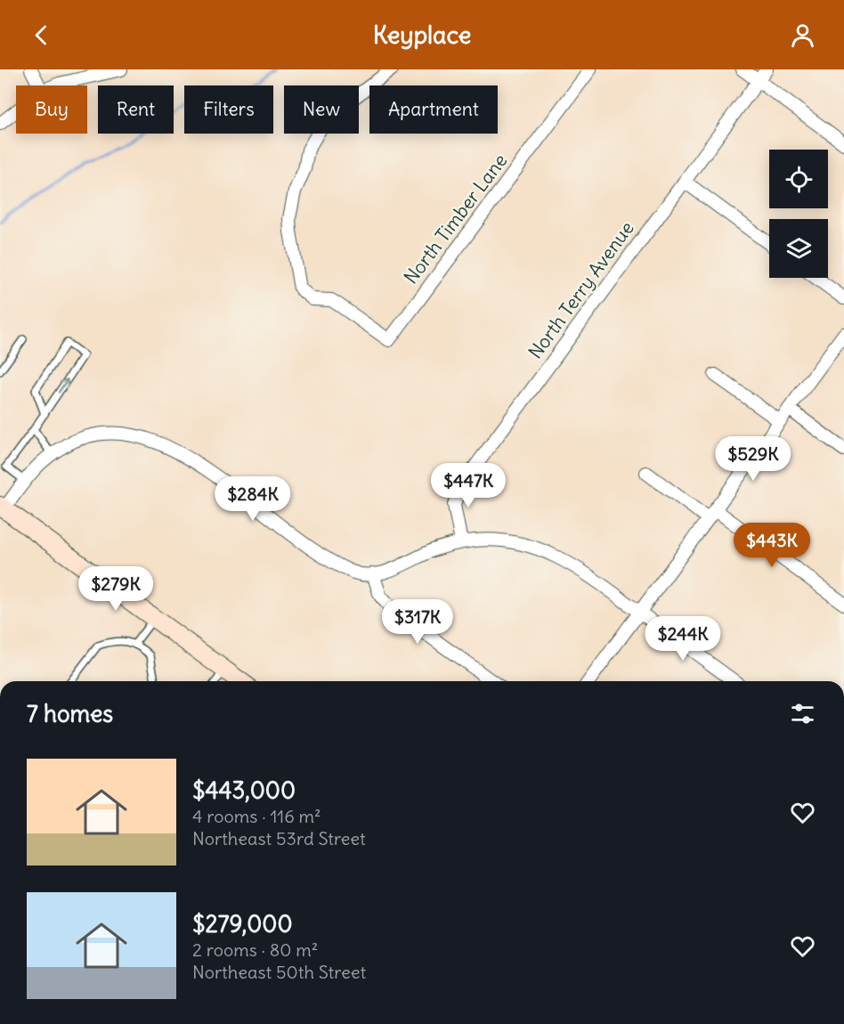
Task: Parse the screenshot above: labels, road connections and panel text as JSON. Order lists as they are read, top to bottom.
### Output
{
  "streets": {
    "street": ["North Timber Lane", "North Terry Avenue"]
  },
  "page": {
    "header": "Keyplace",
    "chip": [
      "Buy",
      "Rent",
      "Filters",
      "New",
      "Apartment"
    ],
    "price": [
      "$529K",
      "$447K",
      "$284K",
      "$443K",
      "$279K",
      "$317K",
      "$244K"
    ],
    "heading": "7 homes",
    "list": [
      {
        "name": "$443,000",
        "note": "4 rooms · 116 m² · Northeast 53rd Street"
      },
      {
        "name": "$279,000",
        "note": "2 rooms · 80 m² · Northeast 50th Street"
      }
    ]
  }
}
